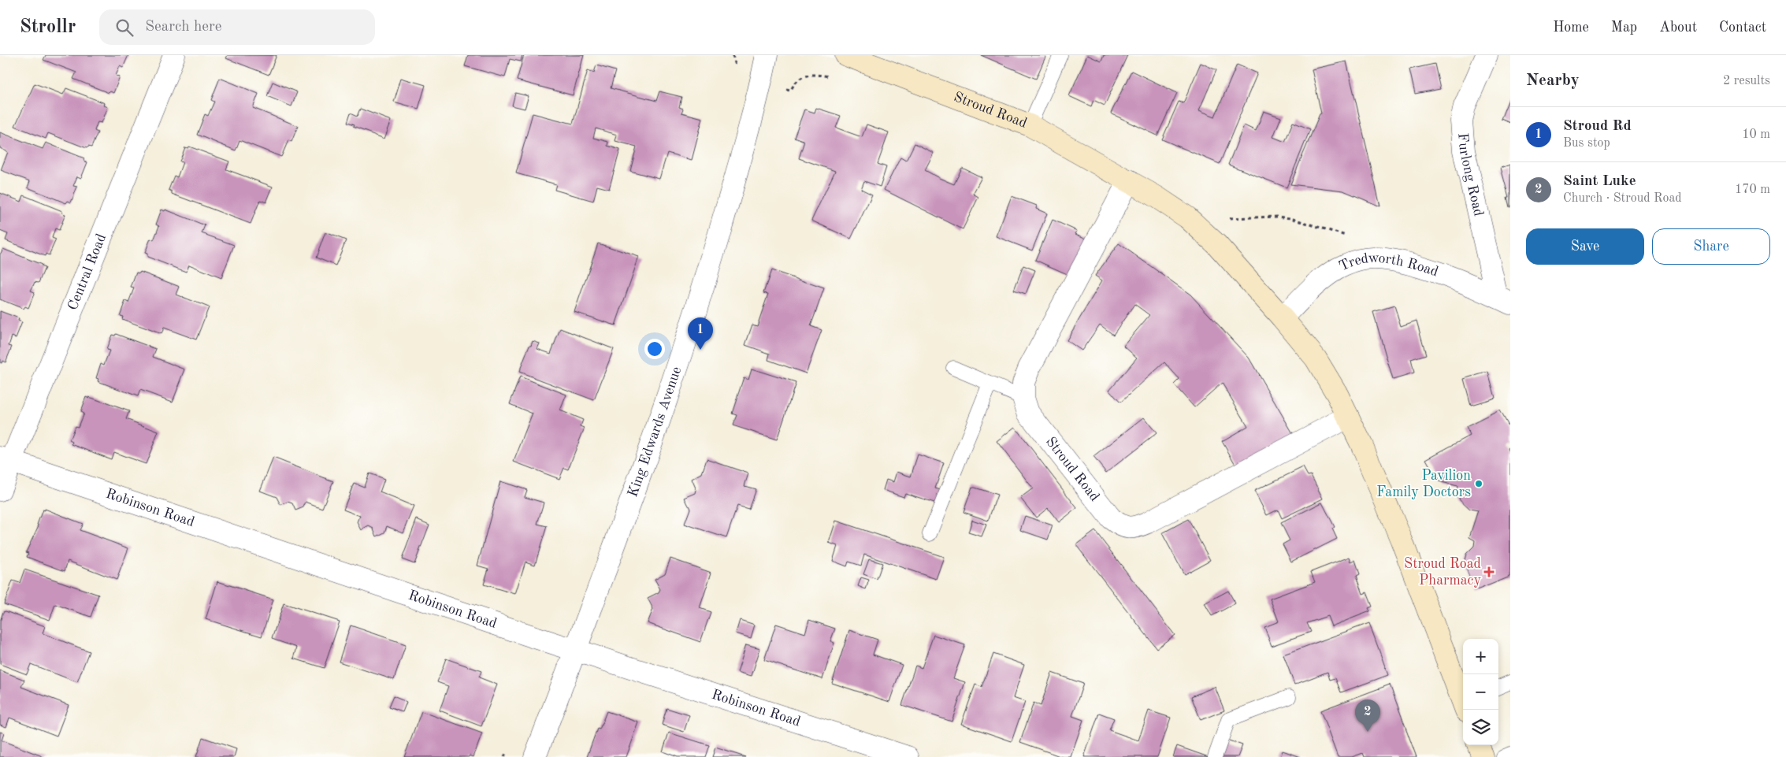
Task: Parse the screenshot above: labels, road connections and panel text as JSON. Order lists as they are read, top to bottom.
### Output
{
  "streets": {
    "main road": ["Stroud Road"],
    "street": [
      "Furlong Road",
      "Central Road",
      "Tredworth Road",
      "King Edwards Avenue",
      "Robinson Road"
    ]
  },
  "crossings": [
    ["Stroud Road", "Tredworth Road"],
    ["Furlong Road", "Tredworth Road"],
    ["Central Road", "Robinson Road"],
    ["King Edwards Avenue", "Robinson Road"]
  ],
  "places": {
    "other": ["Pavilion Family Doctors"],
    "health": ["Stroud Road Pharmacy"]
  },
  "page": {
    "header": "Strollr",
    "search": "Search here",
    "nav": [
      "Home",
      "Map",
      "About",
      "Contact"
    ],
    "heading": ["Nearby", "2 results"],
    "list": [
      {
        "mark": "1",
        "name": "Stroud Rd",
        "note": "Bus stop",
        "value": "10 m"
      },
      {
        "mark": "2",
        "name": "Saint Luke",
        "note": "Church · Stroud Road",
        "value": "170 m"
      }
    ],
    "buttons": ["Save", "Share"],
    "pins": ["1", "2"],
    "map_buttons": ["+", "−"]
  }
}
